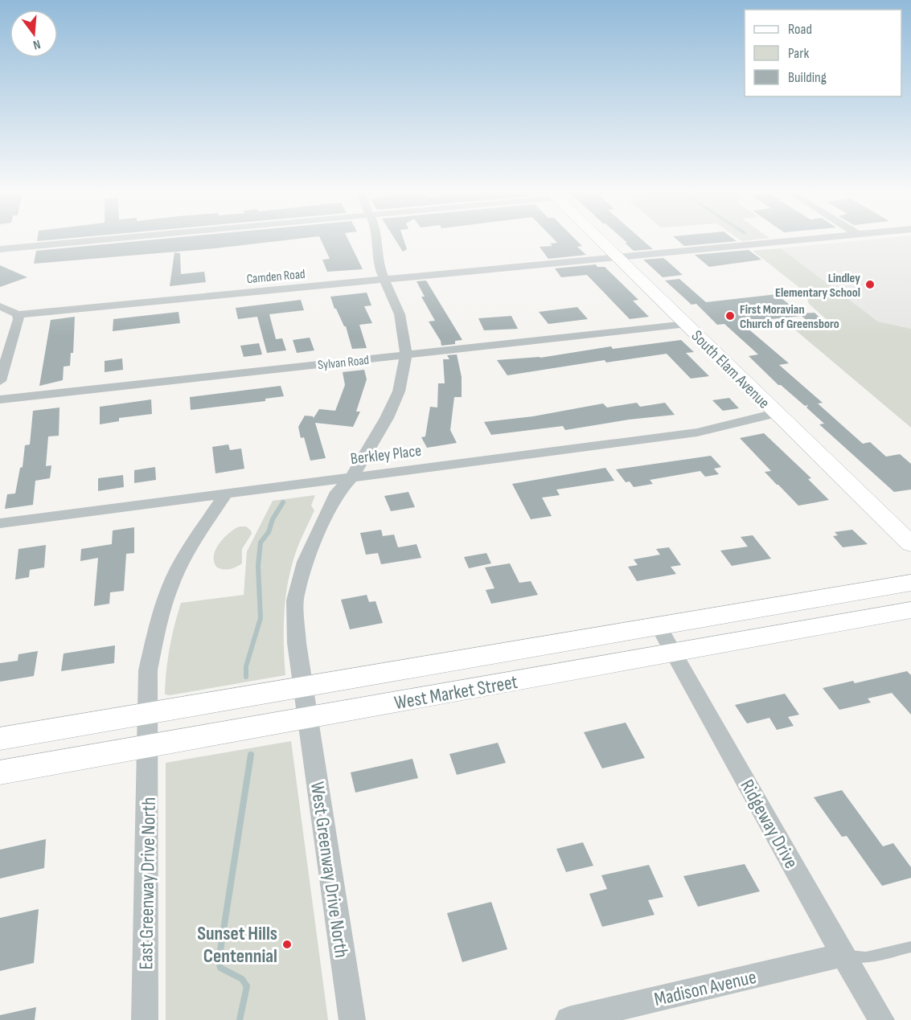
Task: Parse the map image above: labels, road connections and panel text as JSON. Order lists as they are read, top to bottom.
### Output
{
  "streets": {
    "main road": ["South Elam Avenue", "West Market Street"],
    "street": [
      "Camden Road",
      "Sylvan Road",
      "Berkley Place",
      "Ridgeway Drive",
      "West Greenway Drive North",
      "East Greenway Drive North",
      "Madison Avenue"
    ]
  },
  "crossings": [
    ["Camden Road", "South Elam Avenue"],
    ["Sylvan Road", "South Elam Avenue"],
    ["Sylvan Road", "West Greenway Drive North"],
    ["South Elam Avenue", "Berkley Place"],
    ["Berkley Place", "West Greenway Drive North"],
    ["Berkley Place", "East Greenway Drive North"],
    ["West Market Street", "Ridgeway Drive"],
    ["West Market Street", "West Greenway Drive North"],
    ["West Market Street", "East Greenway Drive North"],
    ["Ridgeway Drive", "Madison Avenue"]
  ],
  "places": ["Lindley Elementary School", "First Moravian Church of Greensboro", "Sunset Hills Centennial"],
  "legend": ["Road", "Park", "Building"],
  "north": "bottom"
}
